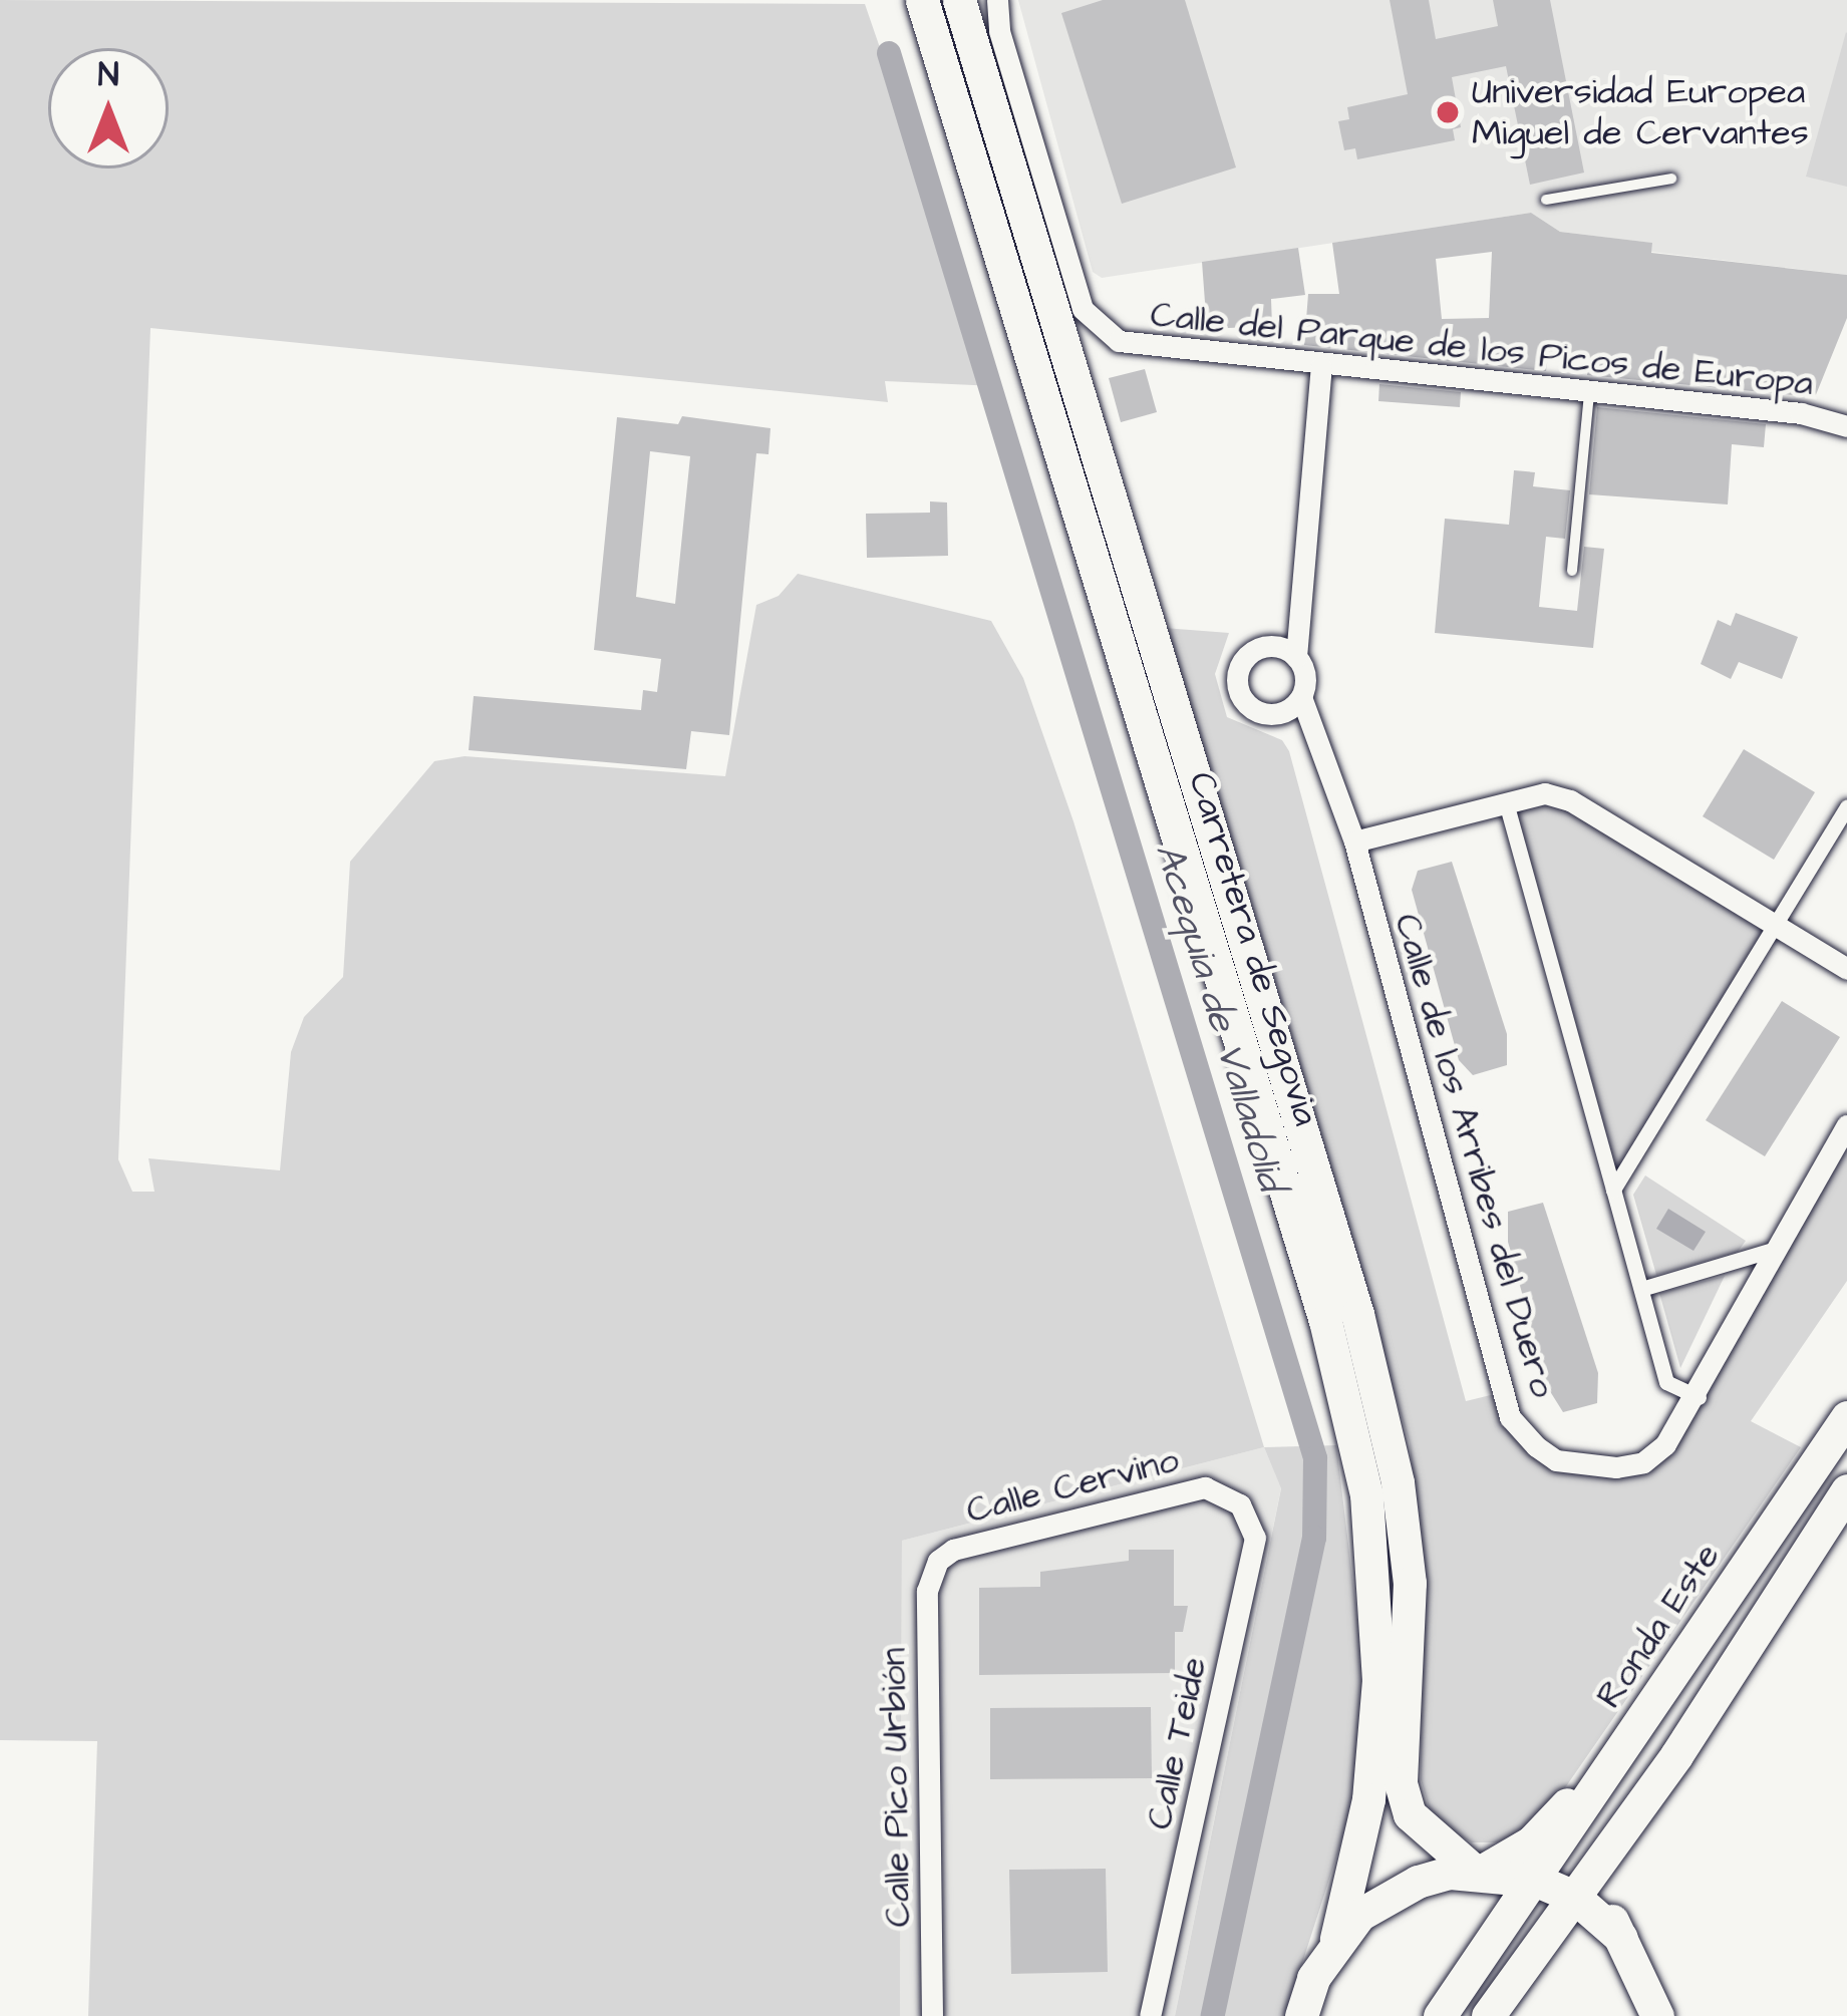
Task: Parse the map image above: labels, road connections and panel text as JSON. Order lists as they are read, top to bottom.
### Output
{
  "streets": {
    "main road": ["Carretera de Segovia", "Ronda Este"],
    "street": [
      "Calle del Parque de los Picos de Europa",
      "Calle de los Arribes del Duero",
      "Calle Cervino",
      "Calle Teide",
      "Calle Pico Urbión"
    ]
  },
  "crossings": [
    ["Calle Cervino", "Calle Teide"],
    ["Calle Cervino", "Calle Pico Urbión"]
  ],
  "water": ["Acequia de Valladolid"],
  "places": ["Universidad Europea Miguel de Cervantes"],
  "north": "top"
}
